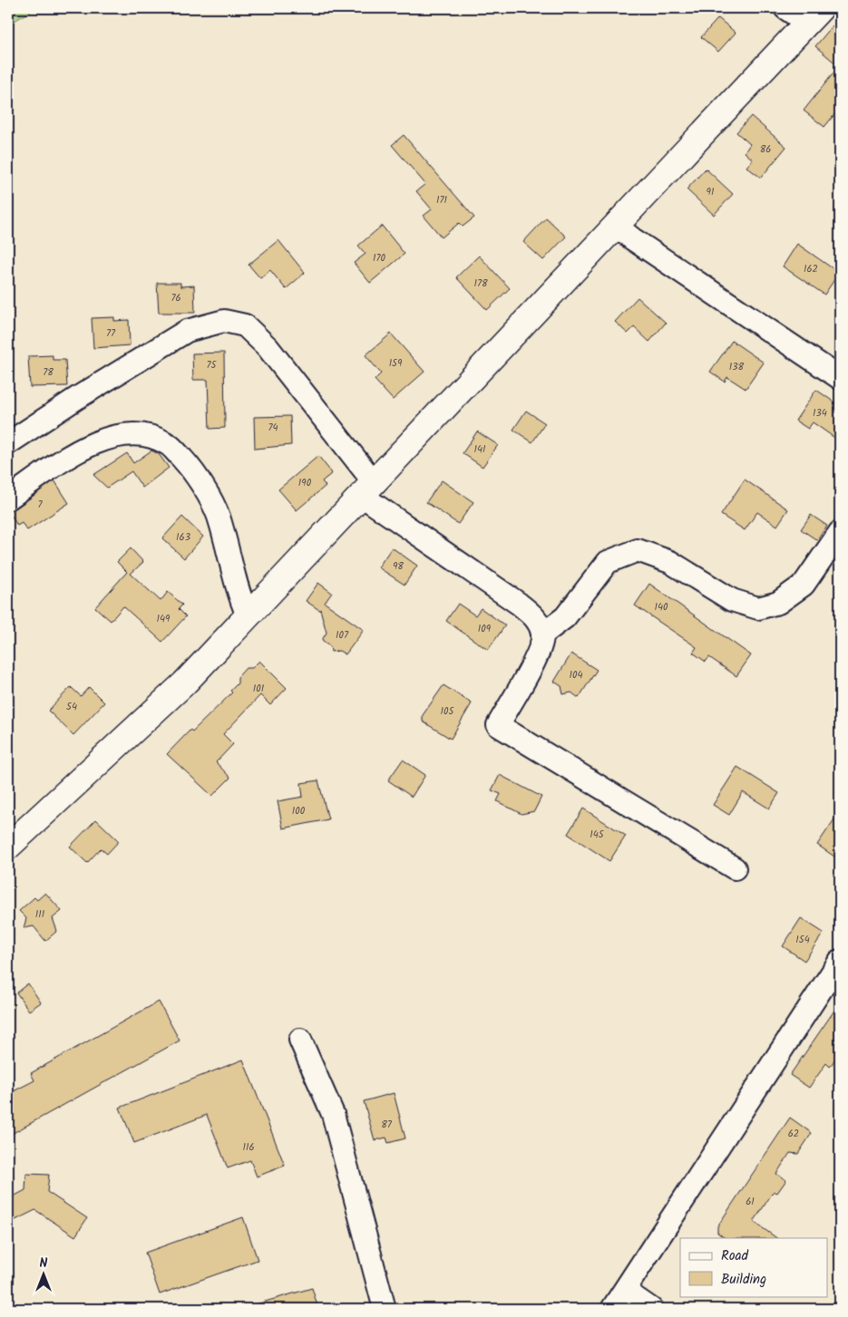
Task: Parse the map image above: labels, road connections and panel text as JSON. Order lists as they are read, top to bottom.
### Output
{
  "house_numbers": [
    "86",
    "91",
    "171",
    "170",
    "162",
    "178",
    "76",
    "77",
    "159",
    "75",
    "138",
    "78",
    "134",
    "74",
    "141",
    "190",
    "7",
    "163",
    "98",
    "140",
    "149",
    "109",
    "107",
    "104",
    "101",
    "54",
    "105",
    "100",
    "145",
    "111",
    "154",
    "87",
    "62",
    "116",
    "61"
  ],
  "legend": ["Road", "Building"],
  "north": "top"
}
